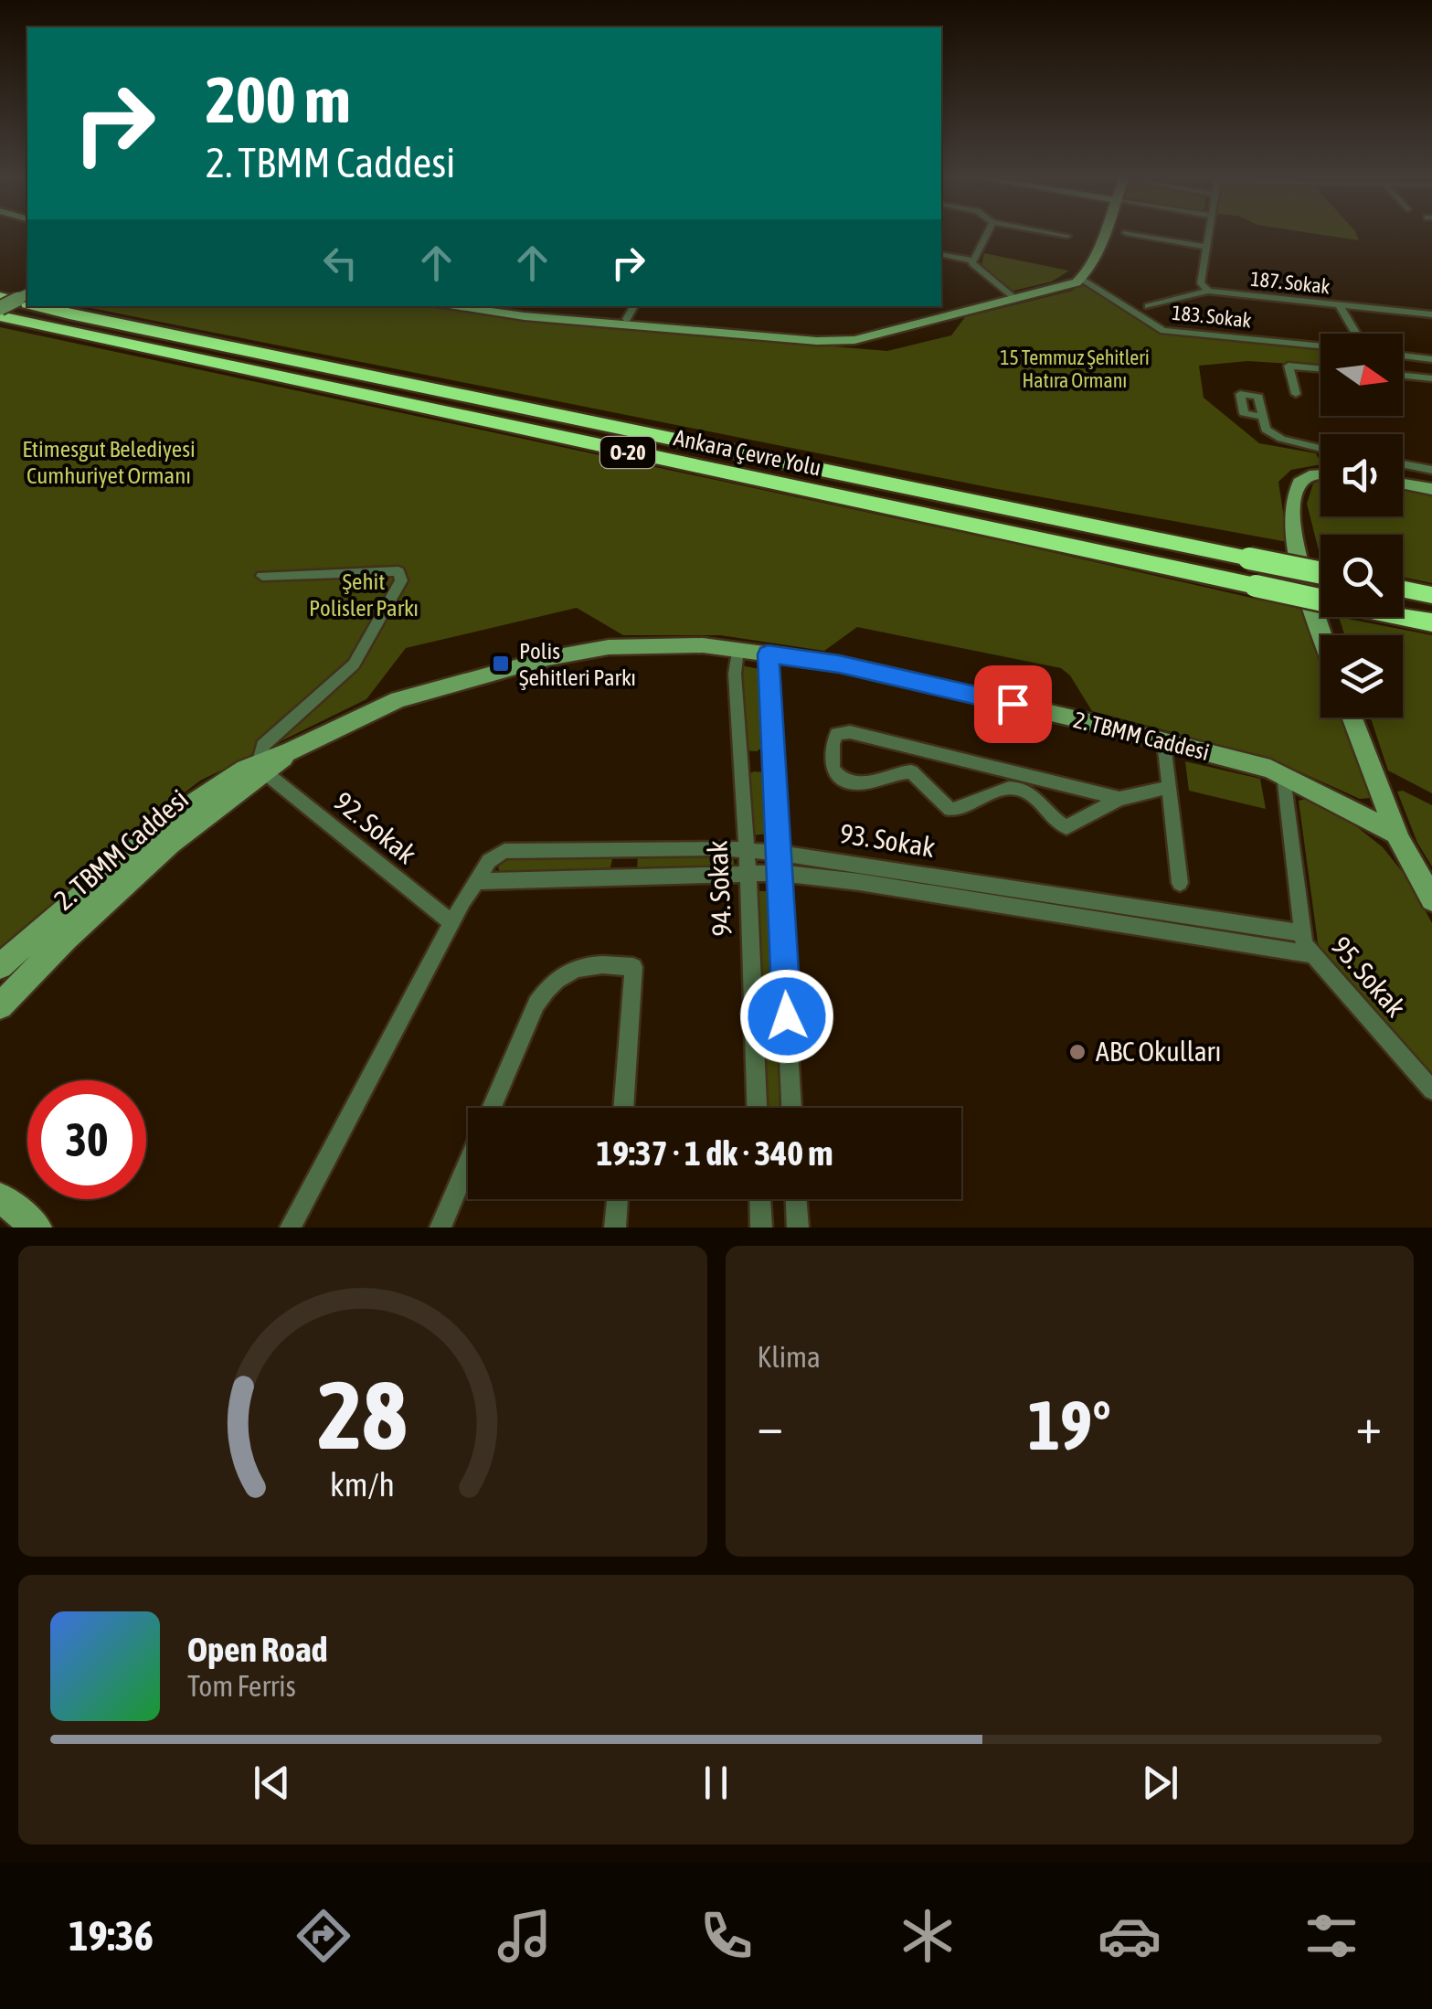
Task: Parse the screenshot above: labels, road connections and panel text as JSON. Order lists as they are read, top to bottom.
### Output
{
  "streets": {
    "highway": ["O-20", "Ankara Çevre Yolu"],
    "main road": ["2. TBMM Caddesi"],
    "street": [
      "187. Sokak",
      "183. Sokak",
      "92. Sokak",
      "93. Sokak",
      "94. Sokak",
      "95. Sokak"
    ]
  },
  "crossings": [
    ["2. TBMM Caddesi", "92. Sokak"],
    ["2. TBMM Caddesi", "94. Sokak"],
    ["2. TBMM Caddesi", "95. Sokak"],
    ["92. Sokak", "93. Sokak"],
    ["93. Sokak", "94. Sokak"],
    ["93. Sokak", "95. Sokak"]
  ],
  "parks": ["15 Temmuz Şehitleri Hatıra Ormanı", "Etimesgut Belediyesi Cumhuriyet Ormanı", "Şehit Polisler Parkı"],
  "places": {
    "transit": ["Polis Şehitleri Parkı"],
    "other": ["ABC Okulları"]
  },
  "north": "right",
  "page": {
    "turn": ["200 m", "2. TBMM Caddesi"],
    "limit": "30",
    "trip": "19:37 · 1 dk · 340 m",
    "tile": "Klima",
    "heat": ["−", "19°", "+"],
    "song": ["Open Road", "Tom Ferris"],
    "tabs": "19:36",
    "gauge": ["28", "km/h"]
  }
}
